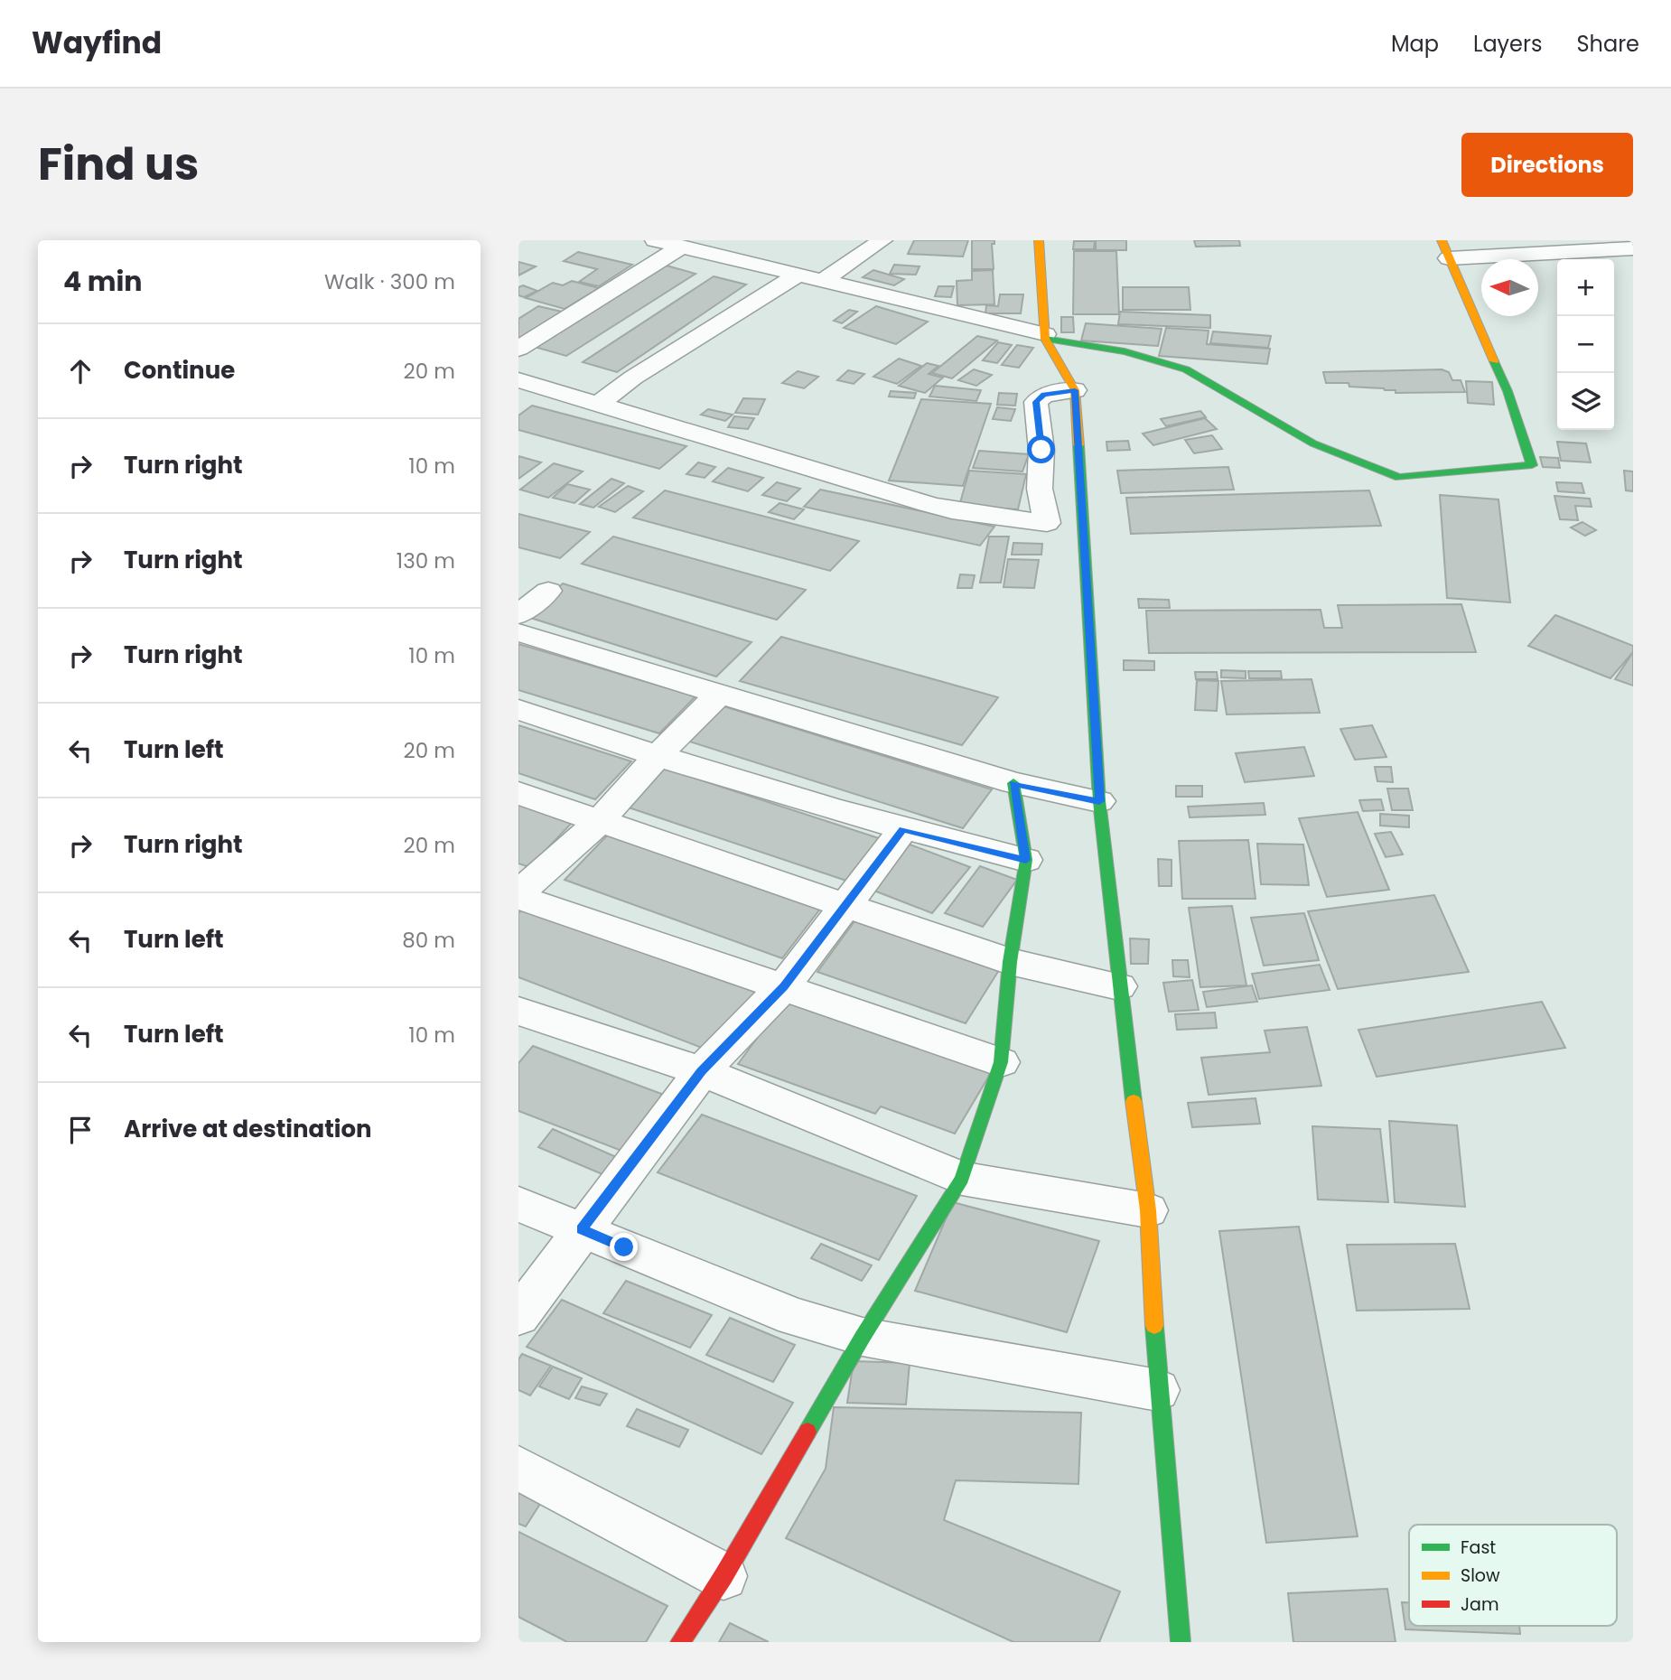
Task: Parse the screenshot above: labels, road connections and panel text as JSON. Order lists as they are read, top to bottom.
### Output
{
  "legend": ["Fast", "Slow", "Jam"],
  "north": "left",
  "page": {
    "header": "Wayfind",
    "nav": ["Map", "Layers", "Share"],
    "title": "Find us",
    "buttons": "Directions",
    "heading": ["4 min", "Walk · 300 m"],
    "map_buttons": ["+", "−"],
    "list": [
      ["Continue", "20 m"],
      ["Turn right", "10 m"],
      ["Turn right", "130 m"],
      ["Turn right", "10 m"],
      ["Turn left", "20 m"],
      ["Turn right", "20 m"],
      ["Turn left", "80 m"],
      ["Turn left", "10 m"],
      "Arrive at destination"
    ]
  }
}
